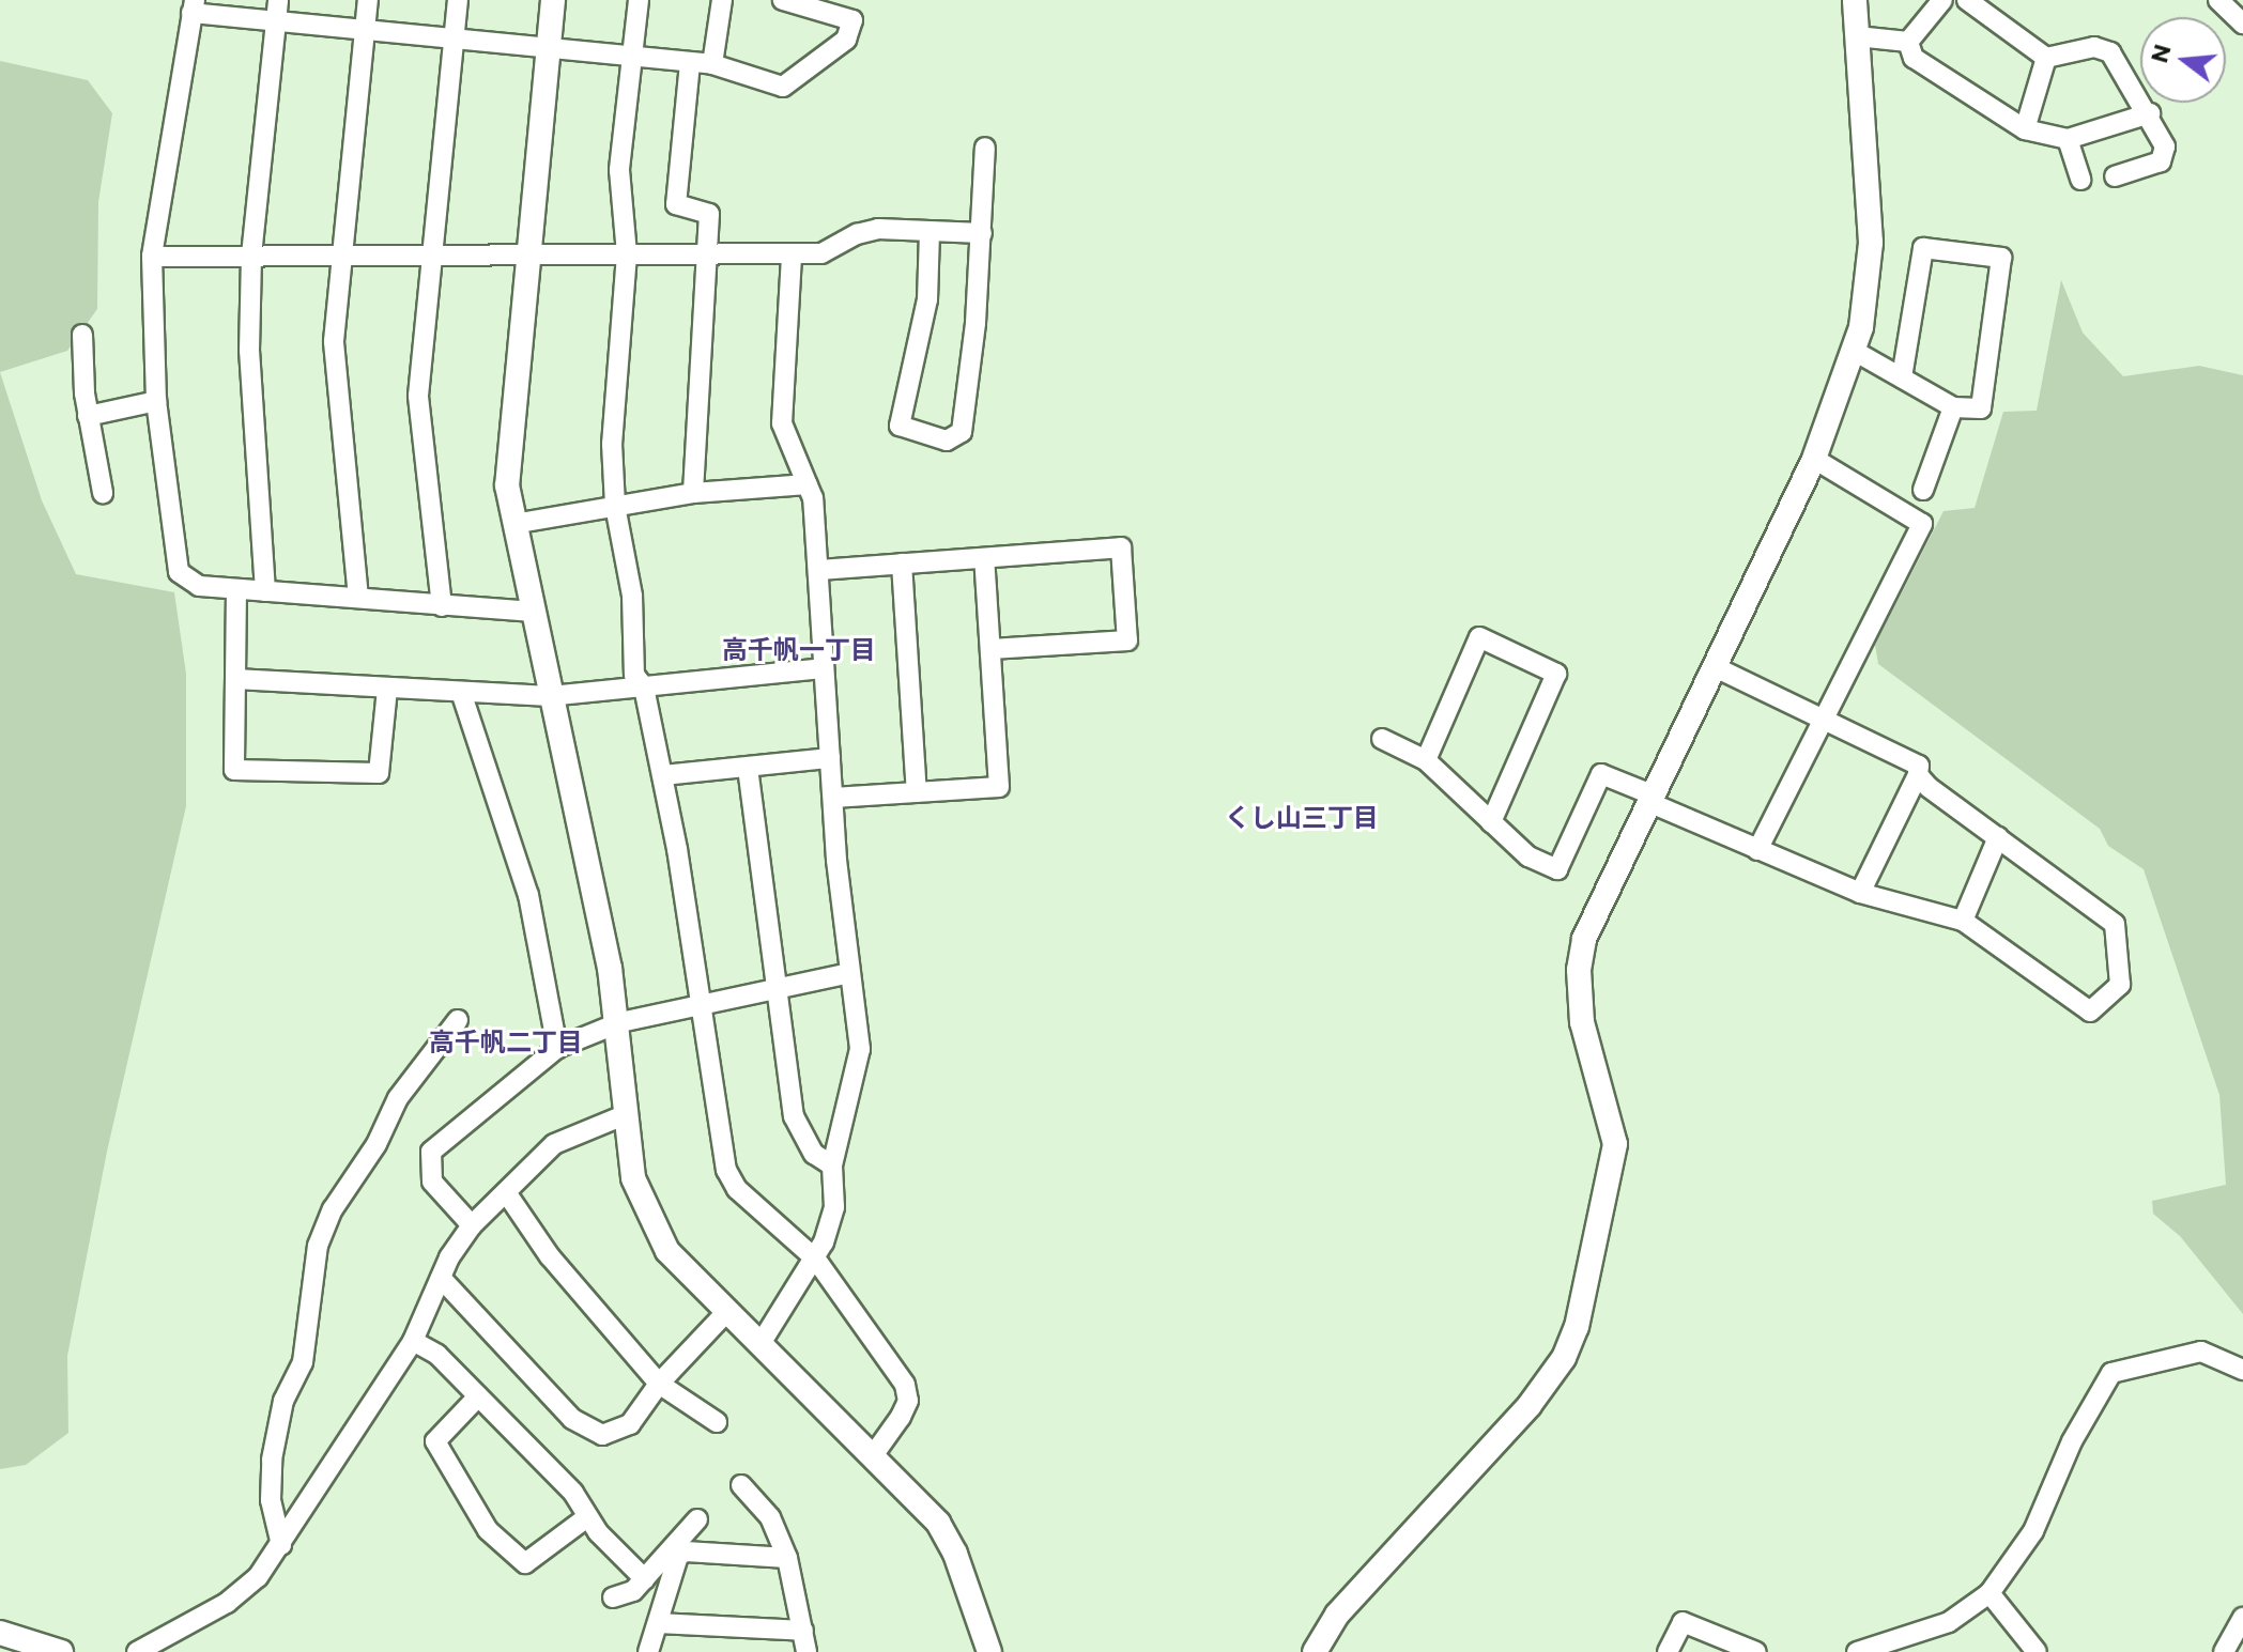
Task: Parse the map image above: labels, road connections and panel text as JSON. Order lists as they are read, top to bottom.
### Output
{
  "districts": ["高千帆一丁目", "くし山三丁目", "高千帆二丁目"],
  "north": "left"
}
